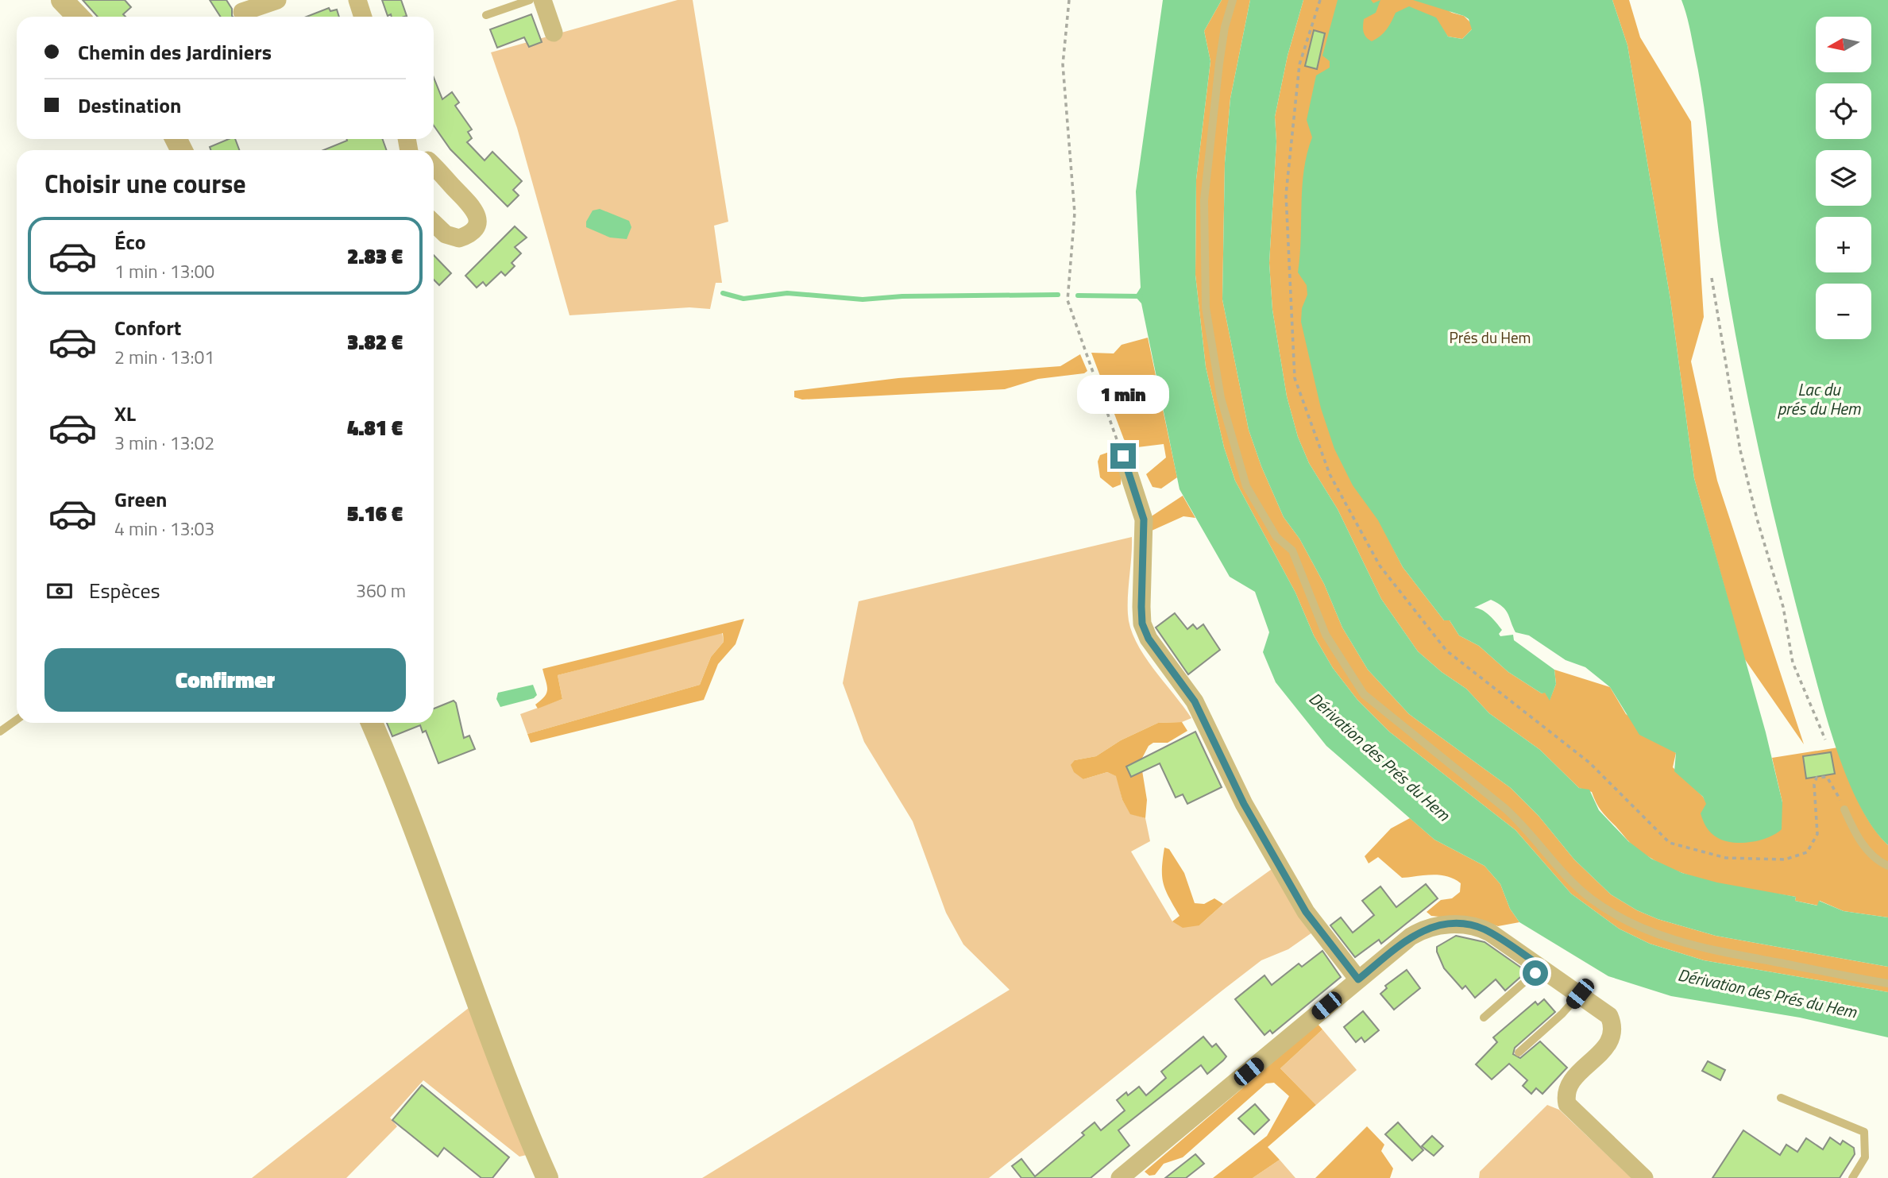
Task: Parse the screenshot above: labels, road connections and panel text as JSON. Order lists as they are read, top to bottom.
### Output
{
  "water": ["Lac du prés du Hem", "Dérivation des Prés du Hem"],
  "parks": ["Prés du Hem"],
  "north": "left",
  "page": {
    "map_buttons": ["+", "−"],
    "banner": ["Chemin des Jardiniers", "Destination"],
    "heading": "Choisir une course",
    "list": [
      {
        "name": "Éco",
        "note": "1 min · 13:00",
        "value": "2.83 €"
      },
      {
        "name": "Confort",
        "note": "2 min · 13:01",
        "value": "3.82 €"
      },
      {
        "name": "XL",
        "note": "3 min · 13:02",
        "value": "4.81 €"
      },
      {
        "name": "Green",
        "note": "4 min · 13:03",
        "value": "5.16 €"
      }
    ],
    "bubble": "1 min",
    "pay": ["Espèces", "360 m"],
    "buttons": "Confirmer"
  }
}
